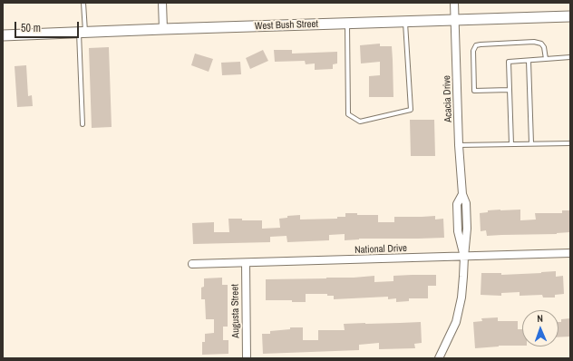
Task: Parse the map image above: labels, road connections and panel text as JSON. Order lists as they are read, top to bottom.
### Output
{
  "streets": {
    "main road": ["West Bush Street"],
    "street": ["Acacia Drive", "National Drive", "Augusta Street"]
  },
  "crossings": [
    ["West Bush Street", "Acacia Drive"],
    ["Acacia Drive", "National Drive"],
    ["National Drive", "Augusta Street"]
  ],
  "scale_bar": "50 m",
  "north": "top"
}
